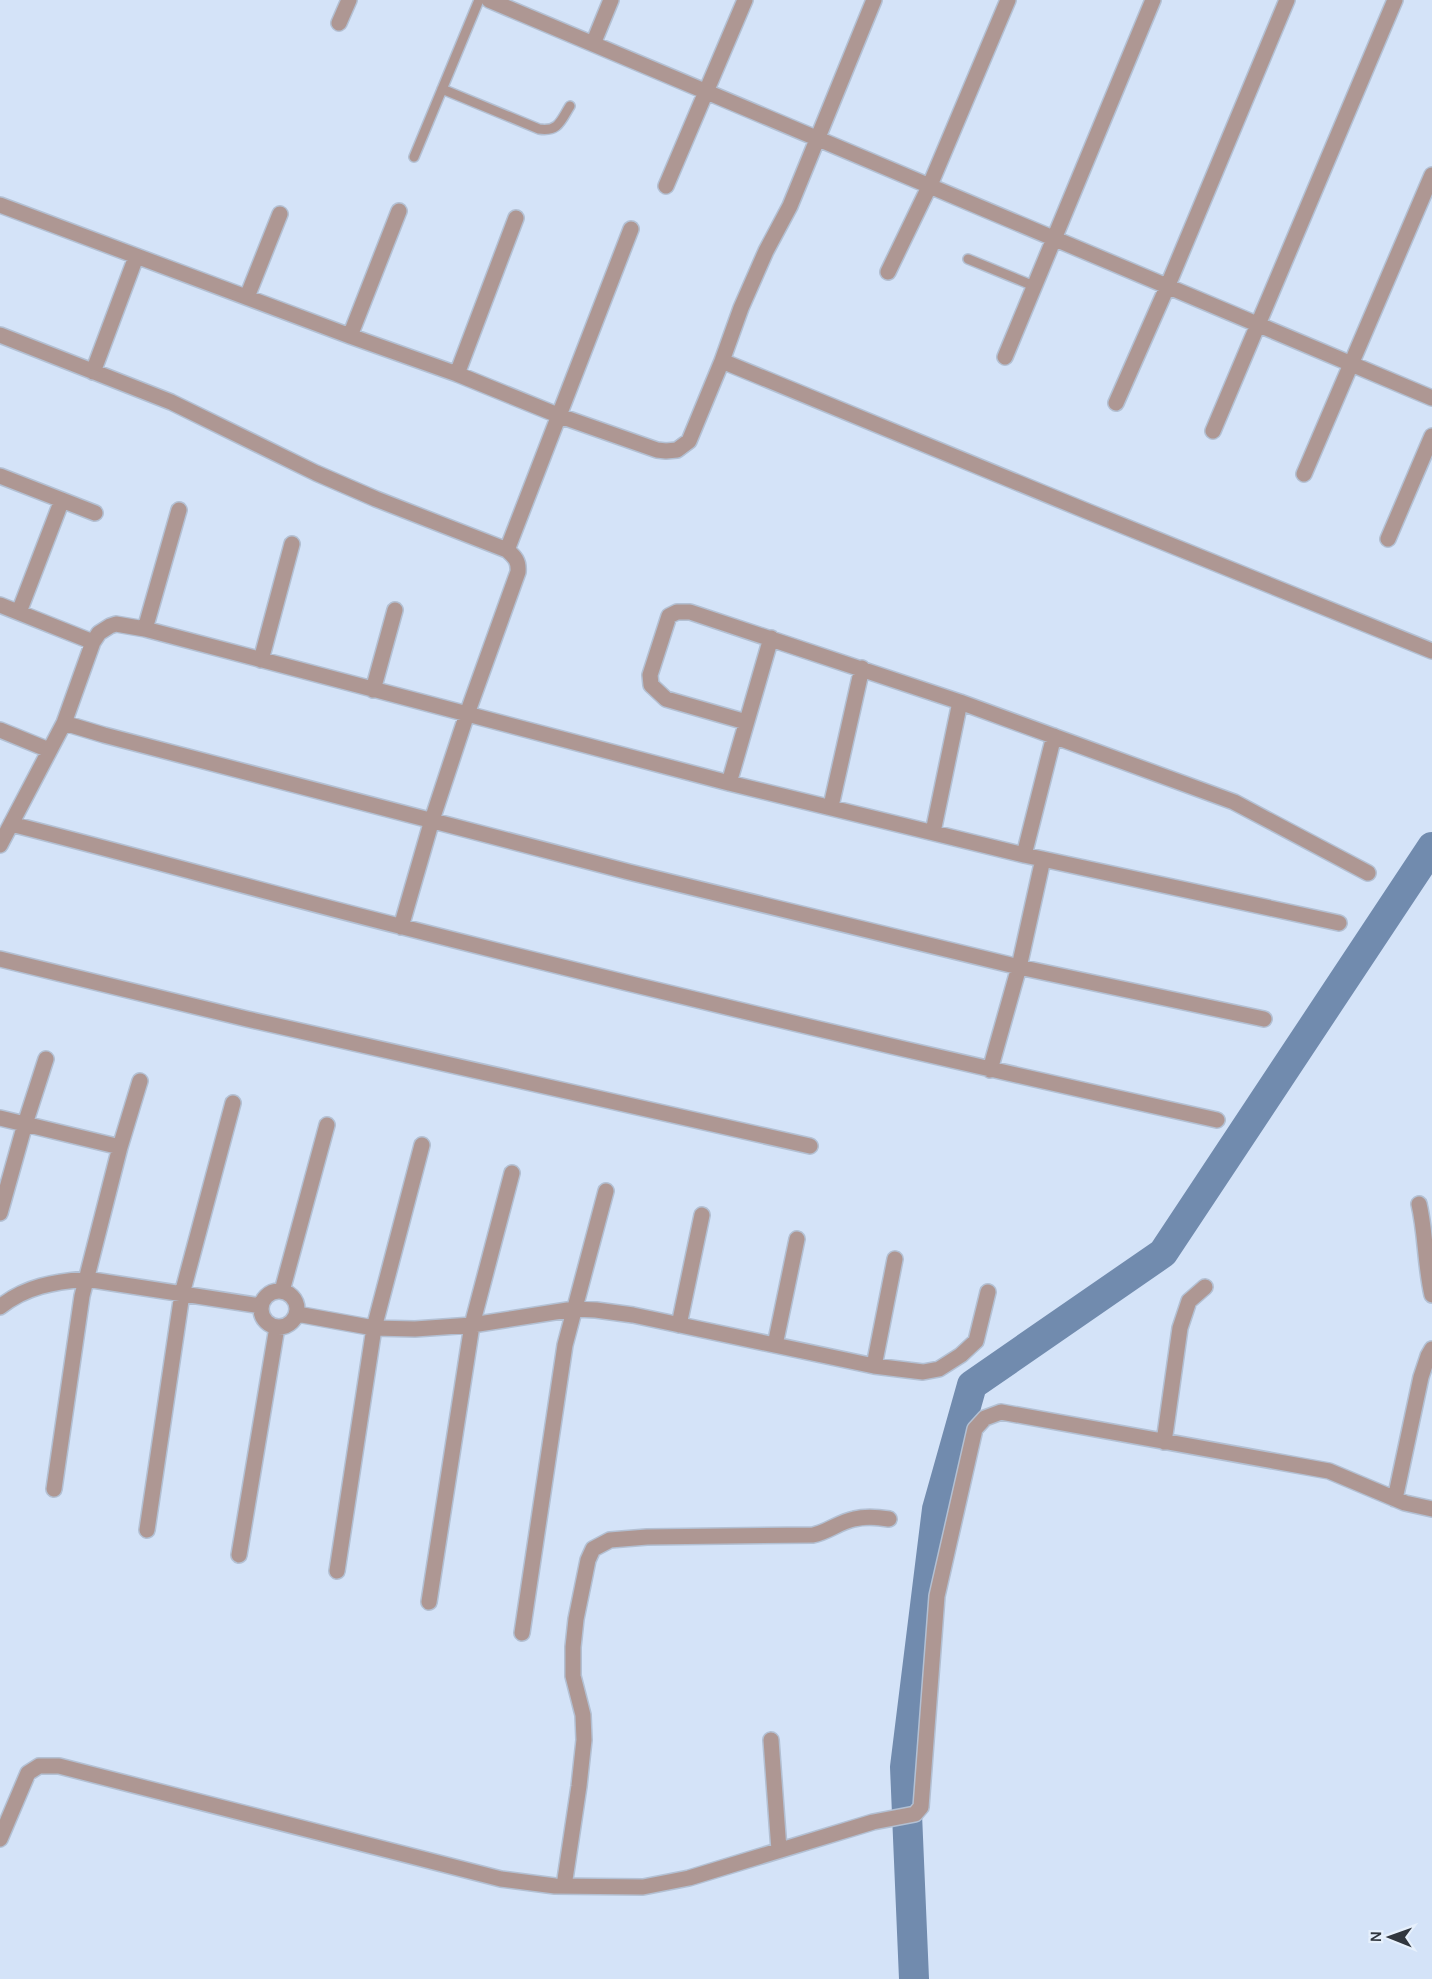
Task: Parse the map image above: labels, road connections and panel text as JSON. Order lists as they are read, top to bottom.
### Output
{
  "north": "left"
}
